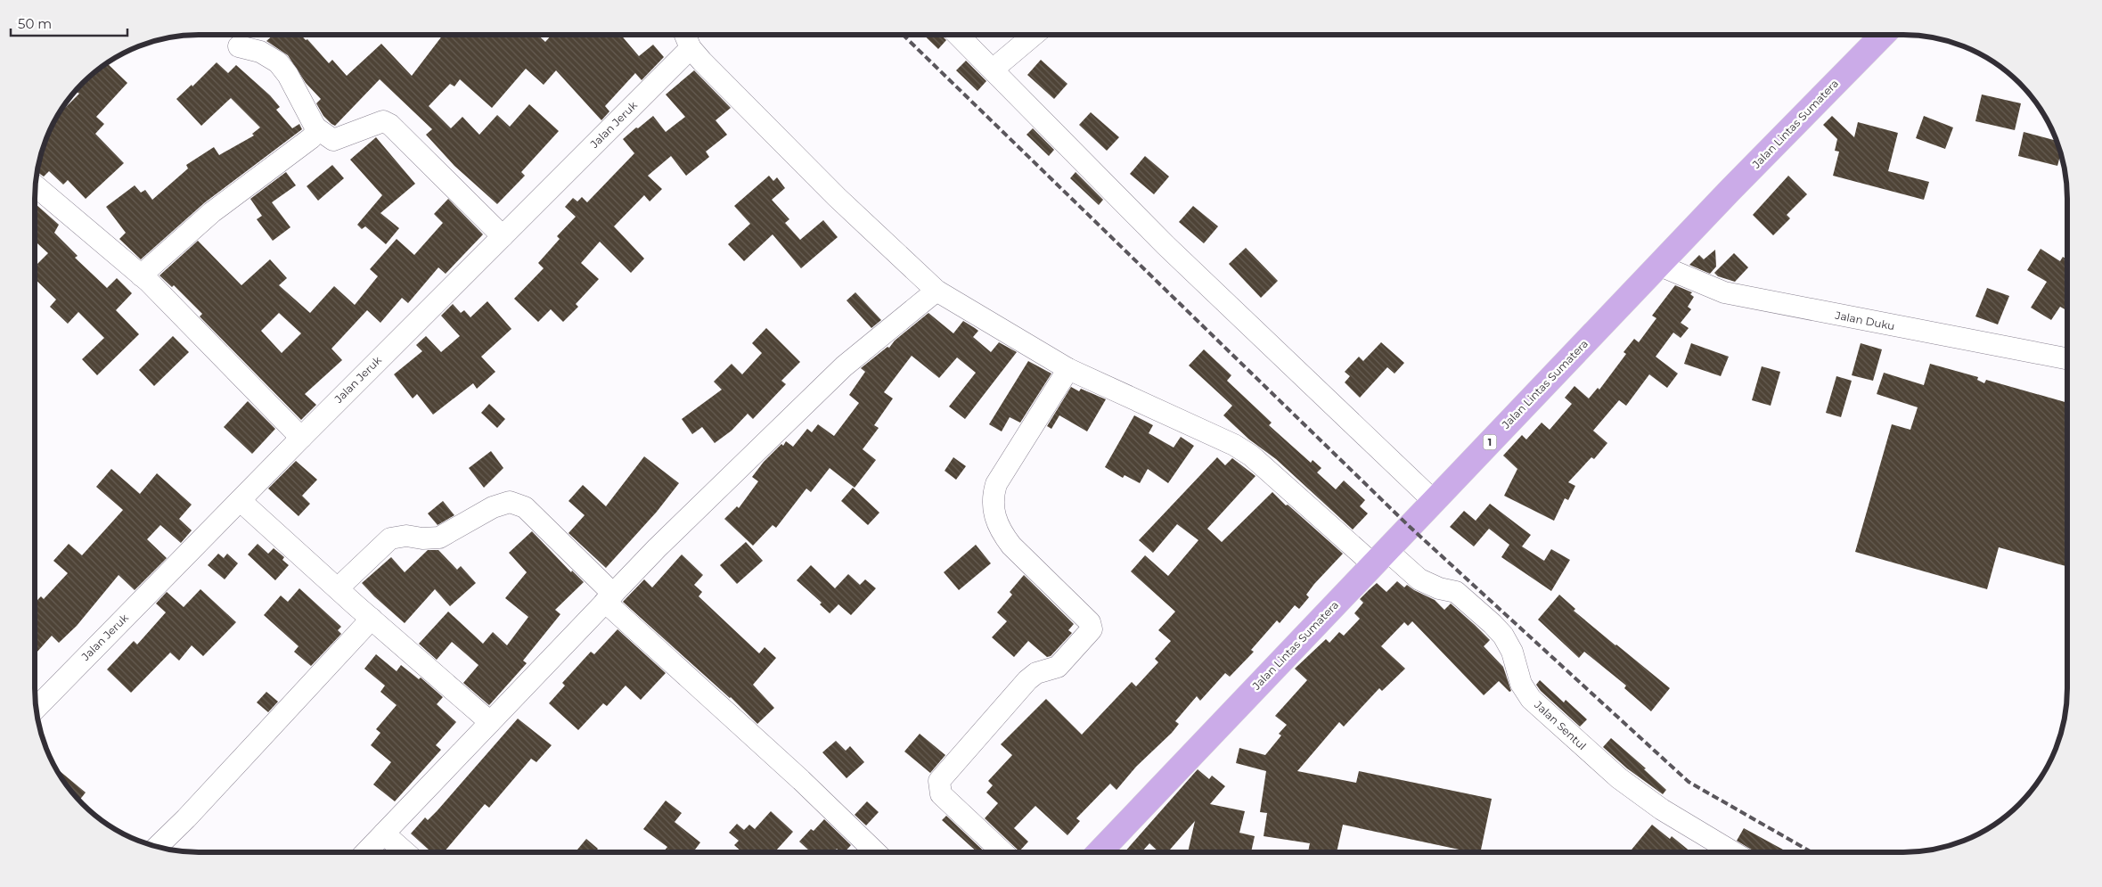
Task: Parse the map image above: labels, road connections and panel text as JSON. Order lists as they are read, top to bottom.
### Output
{
  "streets": {
    "highway": ["Jalan Lintas Sumatera", "1"],
    "street": ["Jalan Jeruk", "Jalan Duku", "Jalan Sentul"]
  },
  "crossings": [
    ["Jalan Lintas Sumatera", "Jalan Duku"],
    ["Jalan Lintas Sumatera", "Jalan Sentul"],
    ["Jalan Jeruk", "Jalan Sentul"]
  ],
  "scale_bar": "50 m"
}
